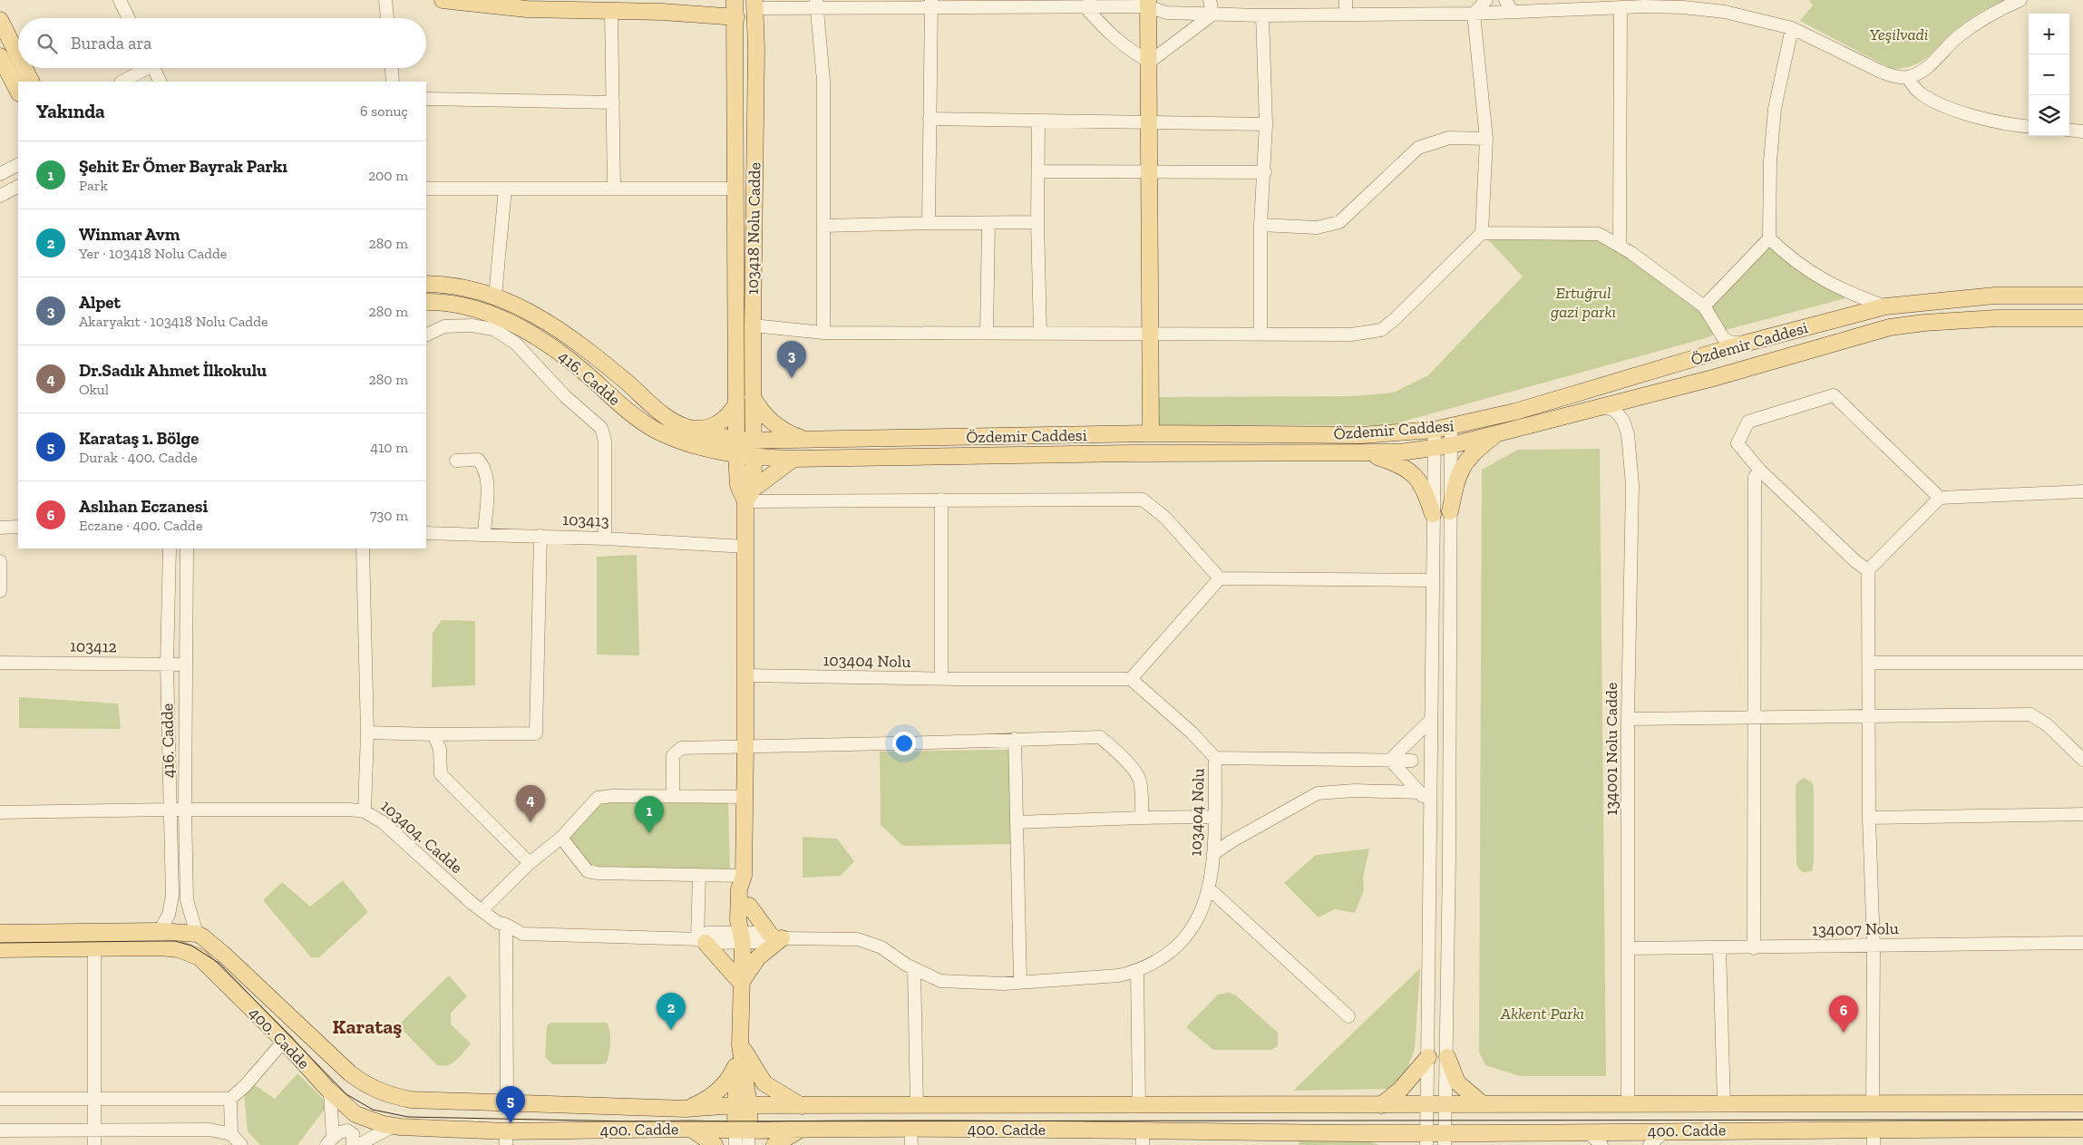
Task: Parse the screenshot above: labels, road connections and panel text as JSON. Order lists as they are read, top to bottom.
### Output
{
  "streets": {
    "main road": [
      "103418 Nolu Cadde",
      "Özdemir Caddesi",
      "416. Cadde",
      "400. Cadde"
    ],
    "street": [
      "103413",
      "103412",
      "103404 Nolu",
      "134001 Nolu Cadde",
      "103404. Cadde",
      "134007 Nolu"
    ]
  },
  "crossings": [
    ["103418 Nolu Cadde", "Özdemir Caddesi"],
    ["103418 Nolu Cadde", "416. Cadde"],
    ["103418 Nolu Cadde", "103413"],
    ["103418 Nolu Cadde", "103404 Nolu"],
    ["Özdemir Caddesi", "416. Cadde"],
    ["Özdemir Caddesi", "134001 Nolu Cadde"],
    ["416. Cadde", "103412"],
    ["416. Cadde", "103404. Cadde"],
    ["103404 Nolu", "103404. Cadde"],
    ["134001 Nolu Cadde", "134007 Nolu"],
    ["134001 Nolu Cadde", "400. Cadde"]
  ],
  "districts": ["Karataş"],
  "parks": ["Yeşilvadi", "Ertuğrul gazi parkı", "Akkent Parkı"],
  "page": {
    "map_buttons": ["+", "−"],
    "search": "Burada ara",
    "heading": ["Yakında", "6 sonuç"],
    "list": [
      {
        "mark": "1",
        "name": "Şehit Er Ömer Bayrak Parkı",
        "note": "Park",
        "value": "200 m"
      },
      {
        "mark": "2",
        "name": "Winmar Avm",
        "note": "Yer · 103418 Nolu Cadde",
        "value": "280 m"
      },
      {
        "mark": "3",
        "name": "Alpet",
        "note": "Akaryakıt · 103418 Nolu Cadde",
        "value": "280 m"
      },
      {
        "mark": "4",
        "name": "Dr.Sadık Ahmet İlkokulu",
        "note": "Okul",
        "value": "280 m"
      },
      {
        "mark": "5",
        "name": "Karataş 1. Bölge",
        "note": "Durak · 400. Cadde",
        "value": "410 m"
      },
      {
        "mark": "6",
        "name": "Aslıhan Eczanesi",
        "note": "Eczane · 400. Cadde",
        "value": "730 m"
      }
    ],
    "pins": [
      "3",
      "4",
      "1",
      "2",
      "6",
      "5"
    ]
  }
}
